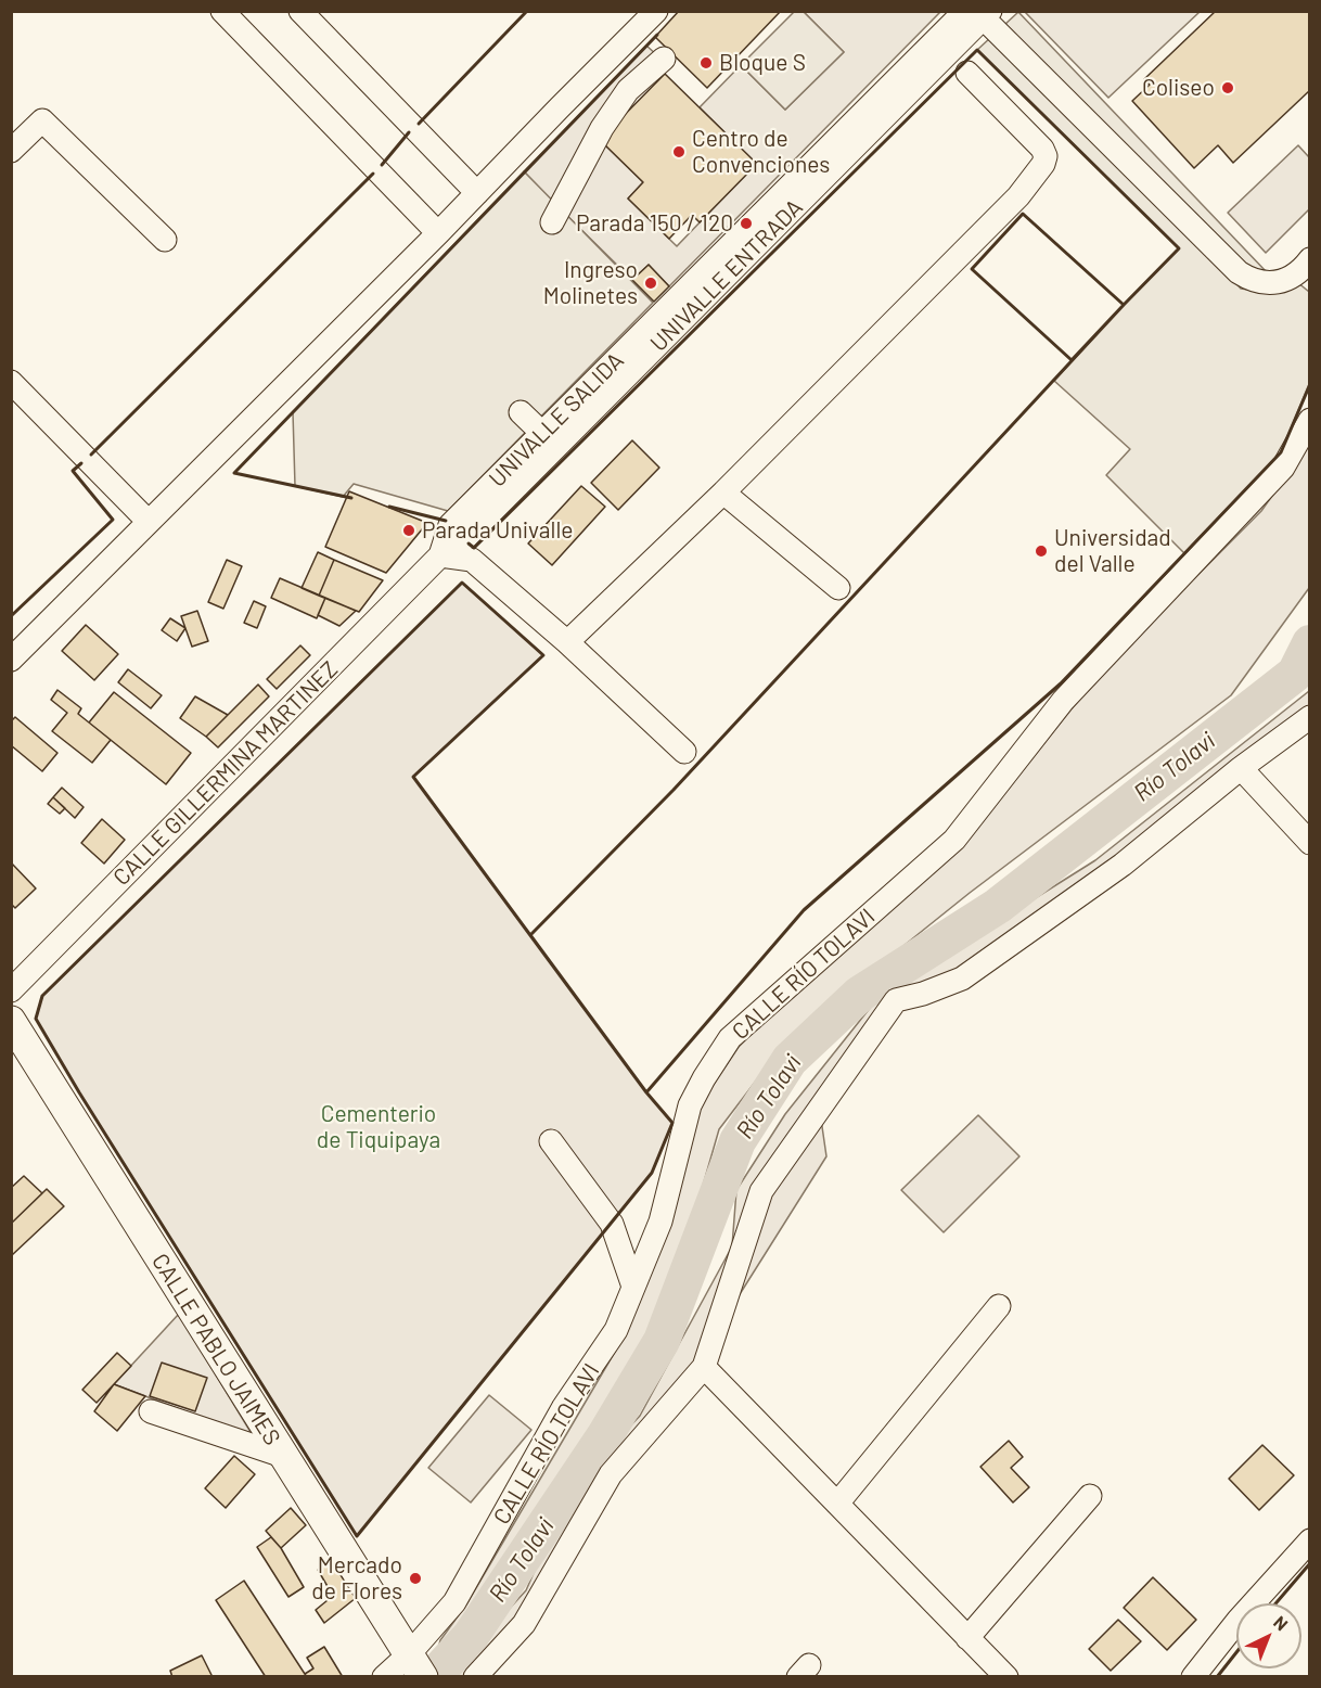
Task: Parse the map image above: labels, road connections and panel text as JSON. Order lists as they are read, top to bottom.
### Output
{
  "streets": {
    "main road": ["CALLE PABLO JAIMES"],
    "street": [
      "UNIVALLE ENTRADA",
      "UNIVALLE SALIDA",
      "CALLE GILLERMINA MARTINEZ",
      "CALLE RÍO TOLAVI"
    ]
  },
  "crossings": [
    ["UNIVALLE ENTRADA", "UNIVALLE SALIDA"],
    ["UNIVALLE SALIDA", "CALLE GILLERMINA MARTINEZ"],
    ["CALLE RÍO TOLAVI", "CALLE PABLO JAIMES"]
  ],
  "water": ["Río Tolavi"],
  "parks": ["Cementerio de Tiquipaya"],
  "places": [
    "Bloque S",
    "Coliseo",
    "Centro de Convenciones",
    "Parada 150 / 120",
    "Ingreso Molinetes",
    "Parada Univalle",
    "Universidad del Valle",
    "Mercado de Flores"
  ],
  "north": "top right"
}
